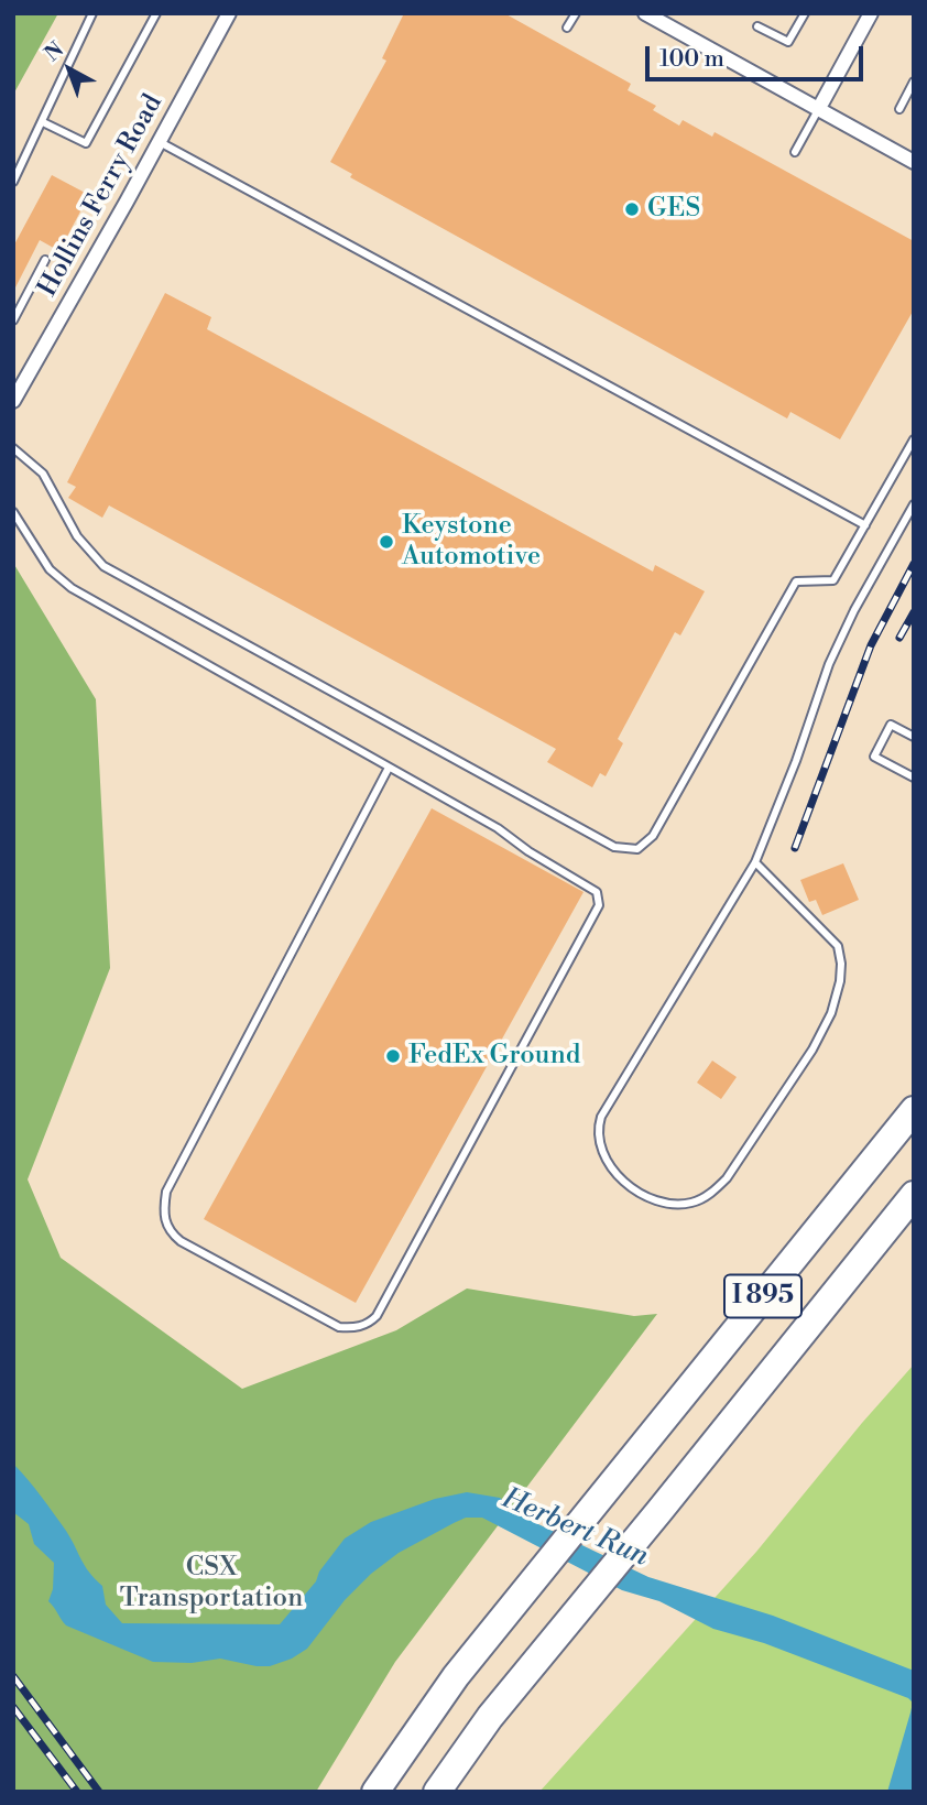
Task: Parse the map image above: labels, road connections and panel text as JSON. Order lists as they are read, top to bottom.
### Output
{
  "streets": {
    "highway": ["I 895"],
    "street": ["Hollins Ferry Road"]
  },
  "water": ["Herbert Run"],
  "parks": ["CSX Transportation"],
  "places": ["GES", "Keystone Automotive", "FedEx Ground"],
  "scale_bar": "100 m",
  "north": "top left"
}
